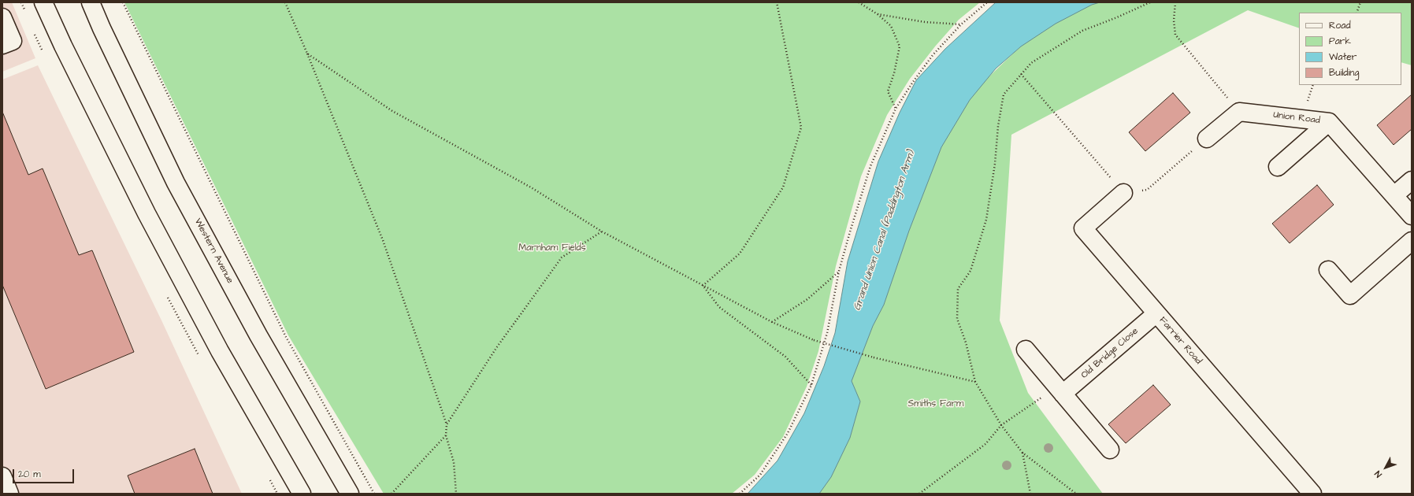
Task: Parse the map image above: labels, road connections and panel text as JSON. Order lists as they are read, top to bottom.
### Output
{
  "streets": {
    "main road": [
      "Union Road",
      "Western Avenue",
      "Farrier Road",
      "Old Bridge Close"
    ]
  },
  "crossings": [
    ["Farrier Road", "Old Bridge Close"]
  ],
  "water": ["Grand Union Canal (Paddington Arm)"],
  "parks": ["Marnham Fields", "Smiths Farm"],
  "legend": [
    "Road",
    "Park",
    "Water",
    "Building"
  ],
  "scale_bar": "20 m",
  "north": "bottom left"
}
